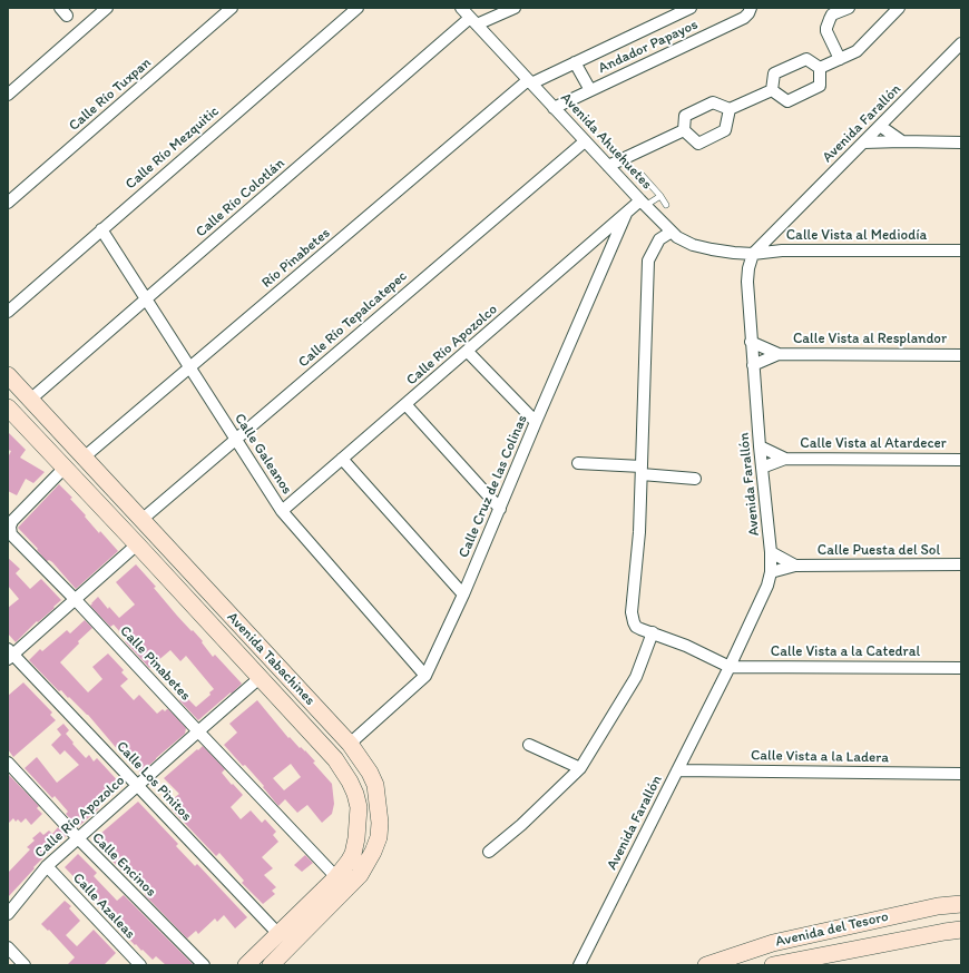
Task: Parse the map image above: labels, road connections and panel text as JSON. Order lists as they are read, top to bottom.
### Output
{
  "streets": {
    "street": [
      "Andador Papayos",
      "Calle Río Tuxpan",
      "Avenida Farallón",
      "Avenida Ahuehuetes",
      "Calle Río Mezquitic",
      "Calle Río Colotlán",
      "Calle Vista al Mediodía",
      "Río Pinabetes",
      "Calle Río Tepalcatepec",
      "Calle Vista al Resplandor",
      "Calle Río Apozolco",
      "Calle Vista al Atardecer",
      "Calle Galeanos",
      "Calle Cruz de las Colinas",
      "Calle Puesta del Sol",
      "Calle Vista a la Catedral",
      "Avenida Tabachines",
      "Calle Pinabetes",
      "Calle Vista a la Ladera",
      "Calle Los Pinitos",
      "Calle Encinos",
      "Calle Azaleas",
      "Avenida del Tesoro"
    ]
  },
  "crossings": [
    ["Andador Papayos", "Avenida Ahuehuetes"],
    ["Andador Papayos", "Río Pinabetes"],
    ["Avenida Farallón", "Avenida Ahuehuetes"],
    ["Avenida Farallón", "Calle Vista al Mediodía"],
    ["Avenida Farallón", "Calle Vista al Resplandor"],
    ["Avenida Farallón", "Calle Vista al Atardecer"],
    ["Avenida Farallón", "Calle Puesta del Sol"],
    ["Avenida Farallón", "Calle Vista a la Catedral"],
    ["Avenida Farallón", "Calle Vista a la Ladera"],
    ["Avenida Ahuehuetes", "Calle Río Colotlán"],
    ["Avenida Ahuehuetes", "Calle Vista al Mediodía"],
    ["Avenida Ahuehuetes", "Río Pinabetes"],
    ["Avenida Ahuehuetes", "Calle Río Tepalcatepec"],
    ["Avenida Ahuehuetes", "Calle Río Apozolco"],
    ["Calle Río Mezquitic", "Calle Galeanos"],
    ["Calle Río Colotlán", "Calle Galeanos"],
    ["Calle Río Colotlán", "Avenida Tabachines"],
    ["Río Pinabetes", "Calle Galeanos"],
    ["Río Pinabetes", "Avenida Tabachines"],
    ["Calle Río Tepalcatepec", "Calle Galeanos"],
    ["Calle Río Tepalcatepec", "Avenida Tabachines"],
    ["Calle Río Apozolco", "Calle Galeanos"],
    ["Calle Río Apozolco", "Calle Cruz de las Colinas"],
    ["Calle Río Apozolco", "Avenida Tabachines"],
    ["Calle Río Apozolco", "Calle Pinabetes"],
    ["Calle Río Apozolco", "Calle Los Pinitos"],
    ["Calle Río Apozolco", "Calle Encinos"],
    ["Calle Río Apozolco", "Calle Azaleas"],
    ["Calle Galeanos", "Calle Cruz de las Colinas"],
    ["Calle Cruz de las Colinas", "Avenida Tabachines"],
    ["Avenida Tabachines", "Calle Pinabetes"],
    ["Avenida Tabachines", "Calle Los Pinitos"]
  ]
}
